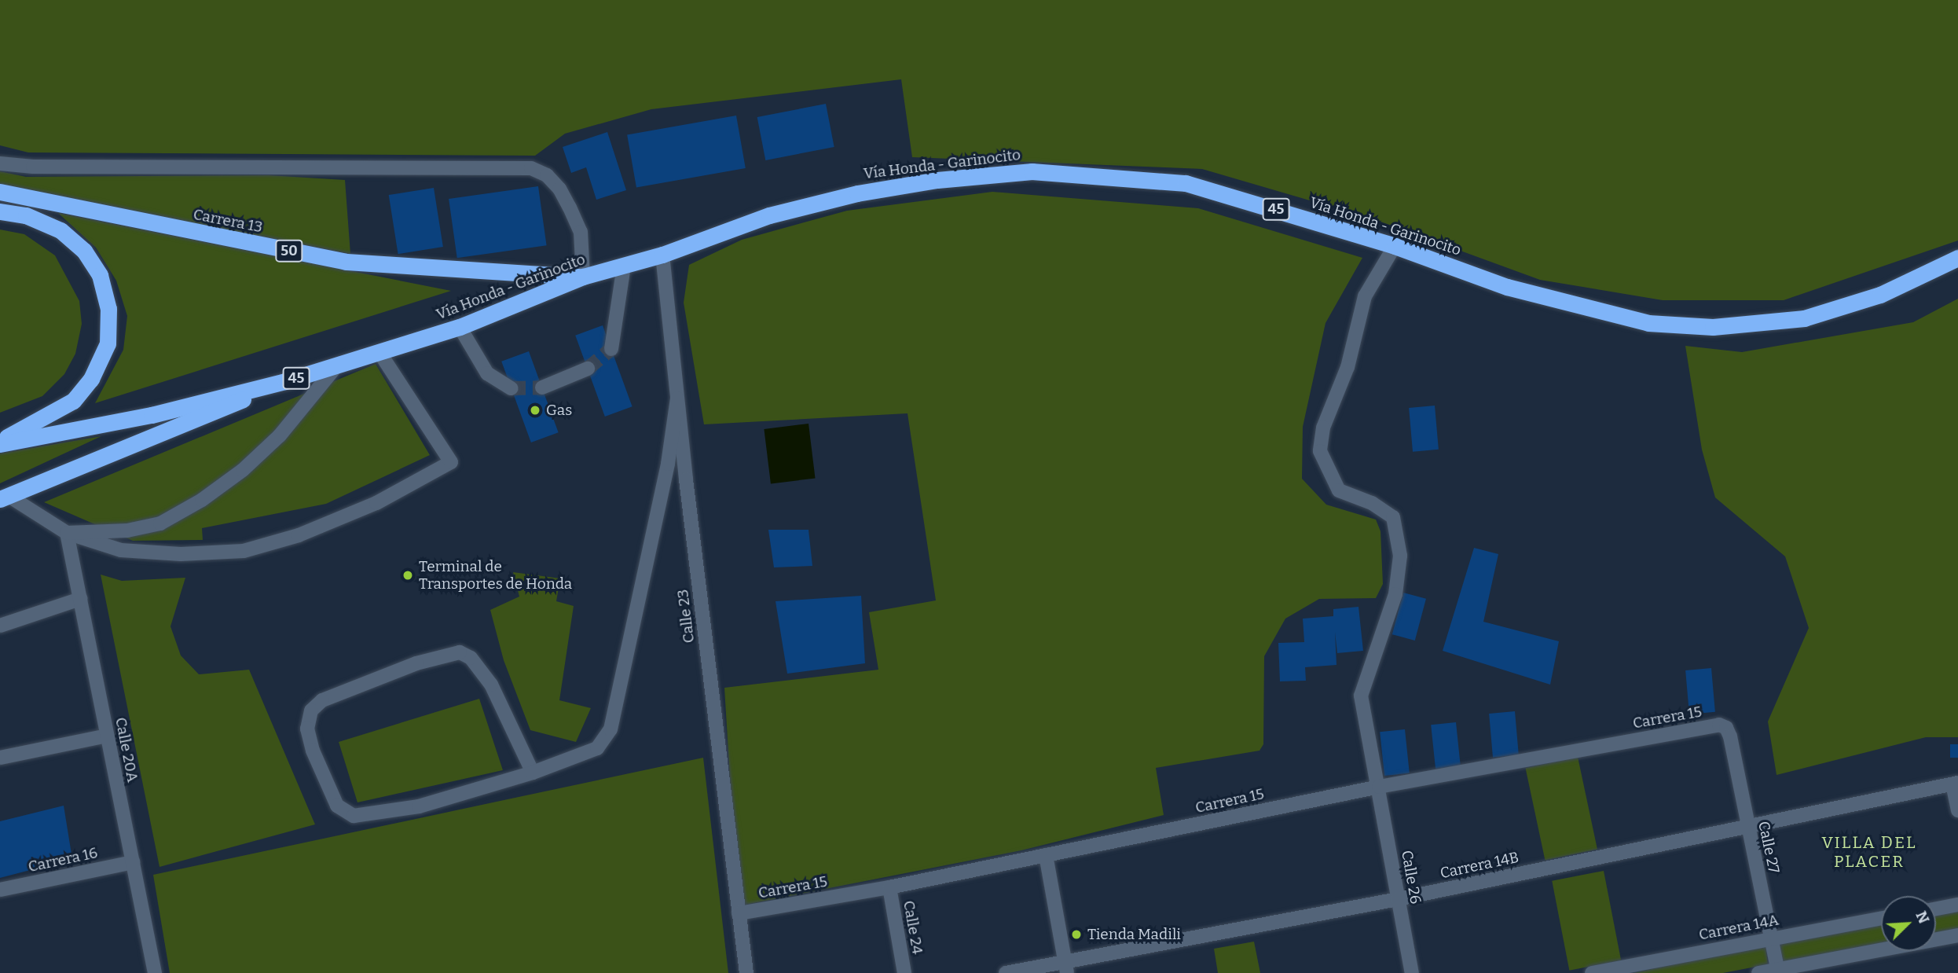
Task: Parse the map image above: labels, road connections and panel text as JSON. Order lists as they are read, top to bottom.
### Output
{
  "streets": {
    "highway": [
      "Vía Honda - Garinocito",
      "45",
      "Carrera 13",
      "50"
    ],
    "street": [
      "Calle 23",
      "Carrera 15",
      "Calle 20A",
      "Calle 27",
      "Carrera 16",
      "Carrera 14B",
      "Calle 26",
      "Calle 24",
      "Carrera 14A"
    ]
  },
  "crossings": [
    ["Vía Honda - Garinocito", "Carrera 13"],
    ["Vía Honda - Garinocito", "Calle 23"],
    ["Vía Honda - Garinocito", "Calle 26"],
    ["Calle 23", "Carrera 15"],
    ["Carrera 15", "Calle 27"],
    ["Carrera 15", "Calle 26"],
    ["Carrera 15", "Calle 24"],
    ["Calle 20A", "Carrera 16"],
    ["Calle 27", "Carrera 14B"],
    ["Calle 27", "Carrera 14A"],
    ["Carrera 14B", "Calle 26"]
  ],
  "districts": ["VILLA DEL PLACER"],
  "places": ["Gas", "Terminal de Transportes de Honda", "Tienda Madili"],
  "north": "top right"
}
